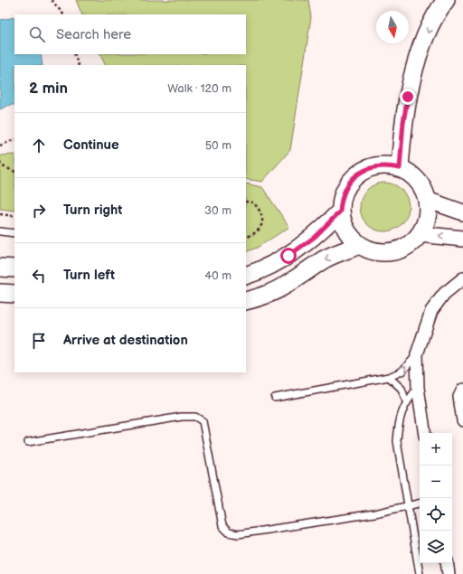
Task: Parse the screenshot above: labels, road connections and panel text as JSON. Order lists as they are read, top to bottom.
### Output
{
  "north": "bottom",
  "page": {
    "search": "Search here",
    "heading": ["2 min", "Walk · 120 m"],
    "list": [
      ["Continue", "50 m"],
      ["Turn right", "30 m"],
      ["Turn left", "40 m"],
      "Arrive at destination"
    ],
    "map_buttons": ["+", "−"]
  }
}
